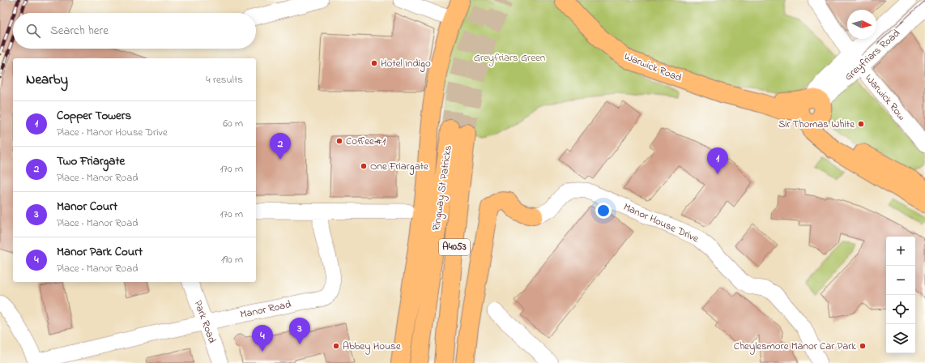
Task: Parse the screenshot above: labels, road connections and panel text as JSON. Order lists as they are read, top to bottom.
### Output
{
  "streets": {
    "main road": ["Warwick Road", "Ringway St Patricks", "A4053"],
    "street": [
      "Greyfriars Road",
      "Warwick Row",
      "Manor House Drive",
      "Manor Road",
      "Park Road"
    ]
  },
  "crossings": [
    ["Greyfriars Road", "Warwick Road"],
    ["Greyfriars Road", "Warwick Row"],
    ["Manor Road", "Park Road"]
  ],
  "parks": ["Greyfriars Green"],
  "places": [
    "Hotel Indigo",
    "Sir Thomas White",
    "Coffee#1",
    "One Friargate",
    "Abbey House",
    "Cheylesmore Manor Car Park"
  ],
  "north": "right",
  "page": {
    "search": "Search here",
    "heading": ["Nearby", "4 results"],
    "list": [
      {
        "mark": "1",
        "name": "Copper Towers",
        "note": "Place · Manor House Drive",
        "value": "60 m"
      },
      {
        "mark": "2",
        "name": "Two Friargate",
        "note": "Place · Manor Road",
        "value": "170 m"
      },
      {
        "mark": "3",
        "name": "Manor Court",
        "note": "Place · Manor Road",
        "value": "170 m"
      },
      {
        "mark": "4",
        "name": "Manor Park Court",
        "note": "Place · Manor Road",
        "value": "190 m"
      }
    ],
    "pins": [
      "2",
      "1",
      "3",
      "4"
    ],
    "map_buttons": ["+", "−"]
  }
}
